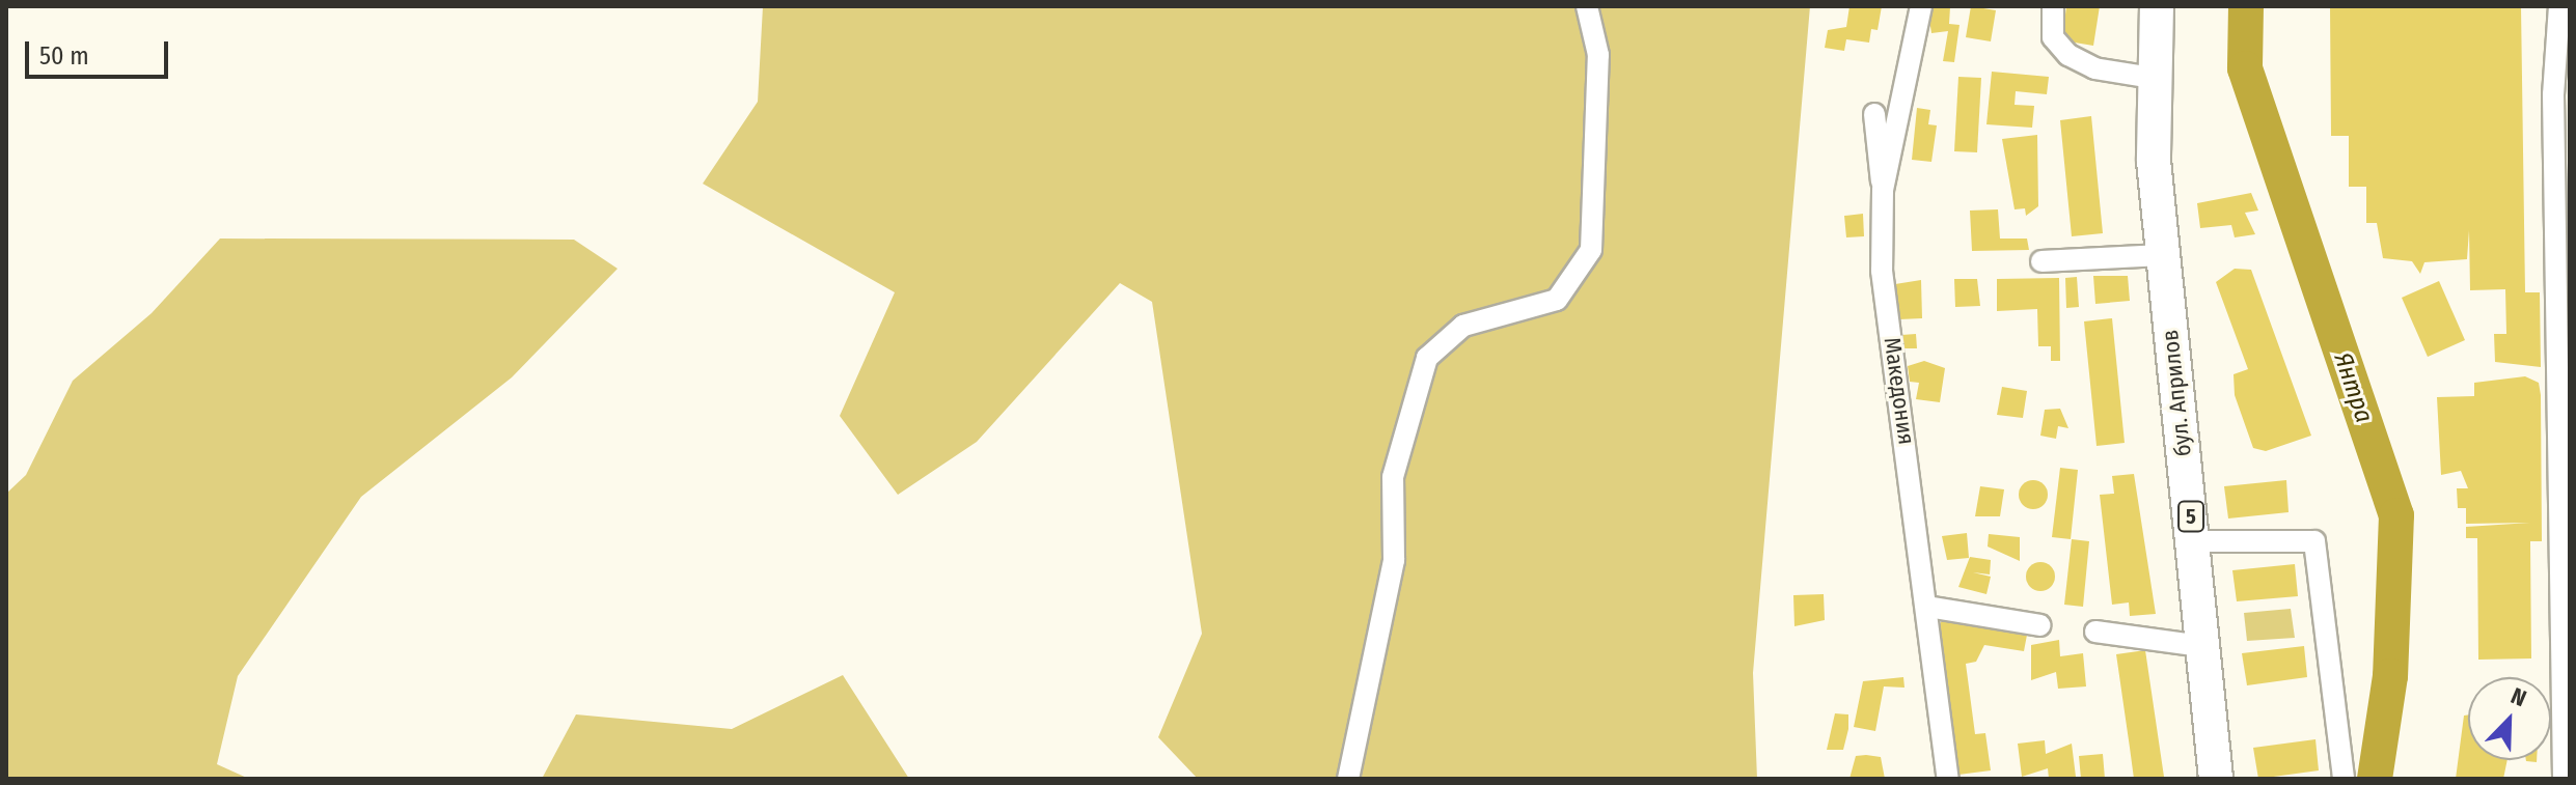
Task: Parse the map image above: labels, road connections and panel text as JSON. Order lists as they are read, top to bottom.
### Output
{
  "streets": {
    "main road": ["бул. Априлов", "5"],
    "street": ["Македония"]
  },
  "water": ["Янтра"],
  "scale_bar": "50 m",
  "north": "top right"
}
